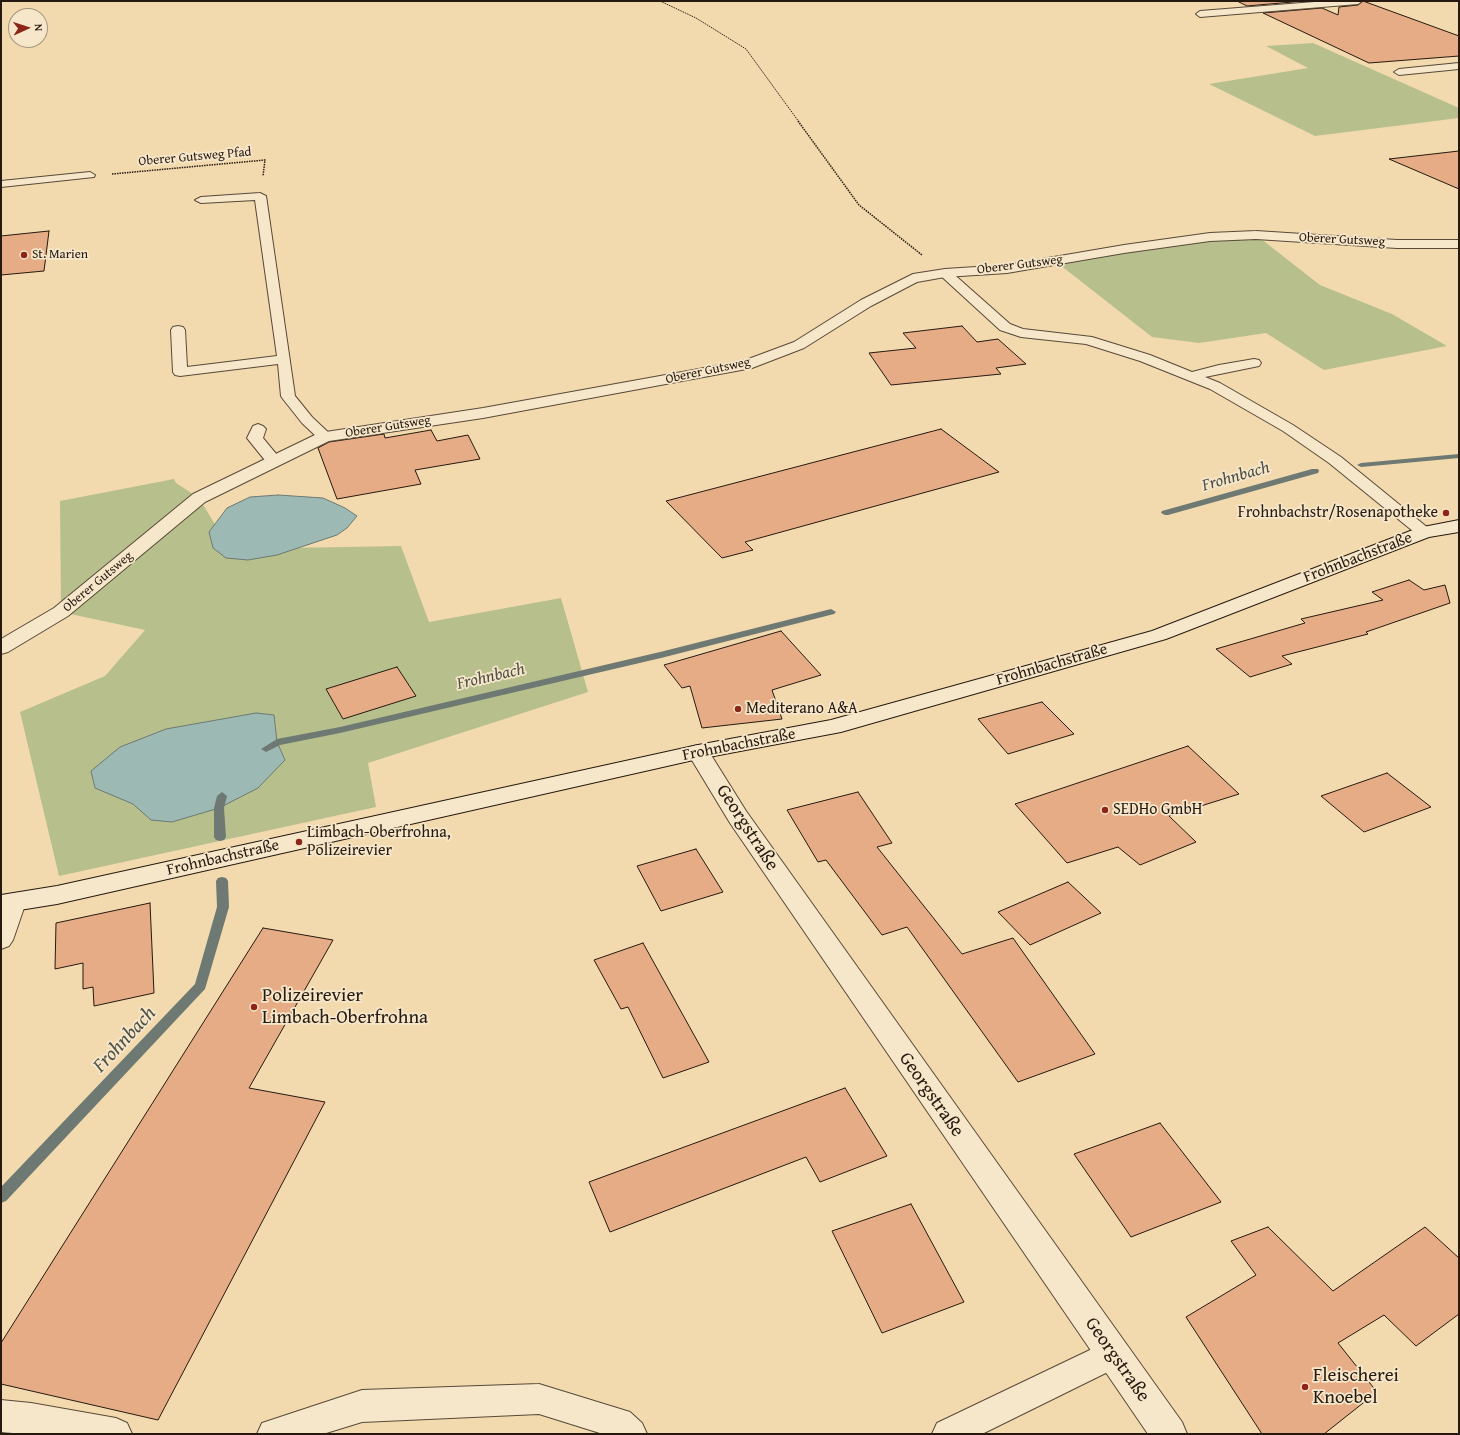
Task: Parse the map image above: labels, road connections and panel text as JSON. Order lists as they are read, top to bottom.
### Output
{
  "streets": {
    "street": ["Oberer Gutsweg", "Frohnbachstraße", "Georgstraße"],
    "path": ["Oberer Gutsweg Pfad"]
  },
  "crossings": [
    ["Frohnbachstraße", "Georgstraße"]
  ],
  "water": ["Frohnbach"],
  "places": [
    "St. Marien",
    "Frohnbachstr/Rosenapotheke",
    "Mediterano A&A",
    "SEDHo GmbH",
    "Limbach-Oberfrohna, Polizeirevier",
    "Polizeirevier Limbach-Oberfrohna",
    "Fleischerei Knoebel"
  ],
  "north": "right"
}
